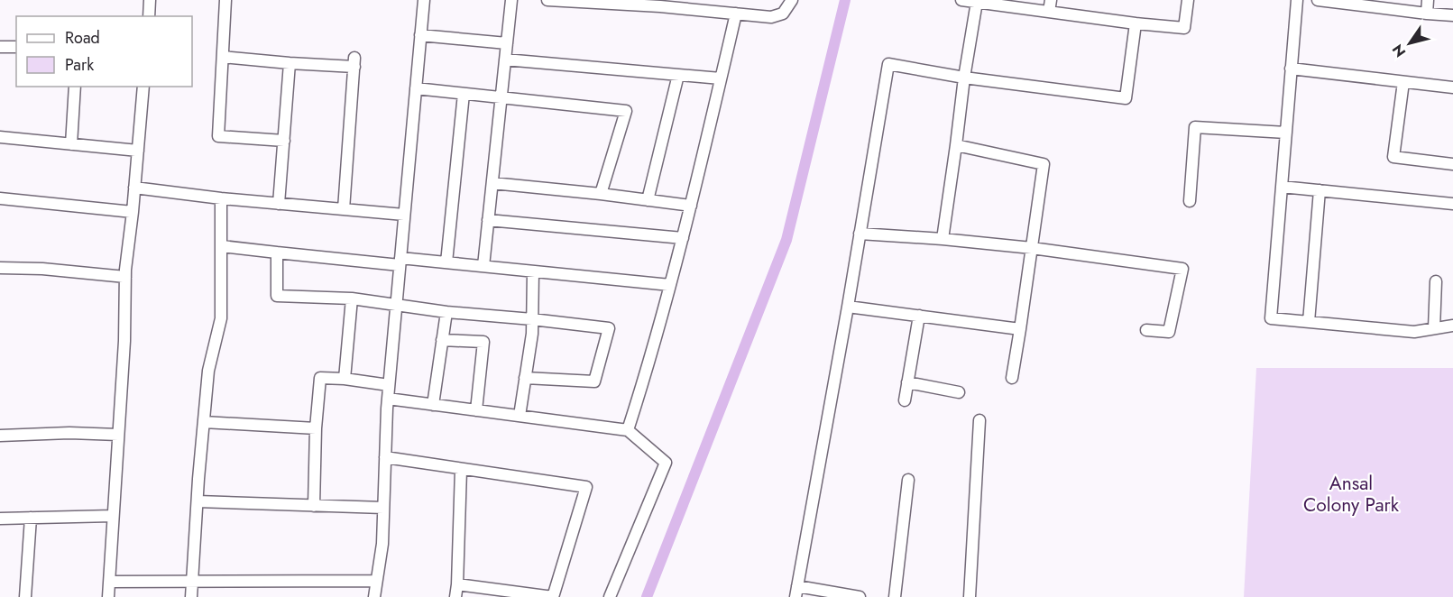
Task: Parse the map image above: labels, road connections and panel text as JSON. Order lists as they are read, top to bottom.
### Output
{
  "parks": ["Ansal Colony Park"],
  "legend": ["Road", "Park"],
  "north": "bottom left"
}
